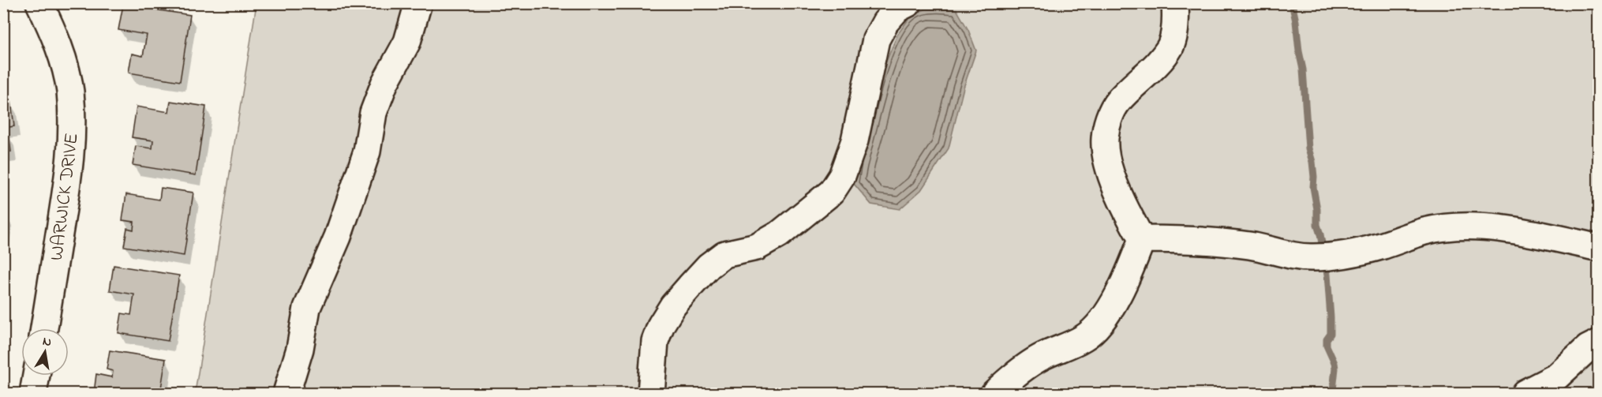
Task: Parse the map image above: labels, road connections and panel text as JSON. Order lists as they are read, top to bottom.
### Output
{
  "streets": {
    "street": ["WARWICK DRIVE"]
  },
  "north": "top"
}
